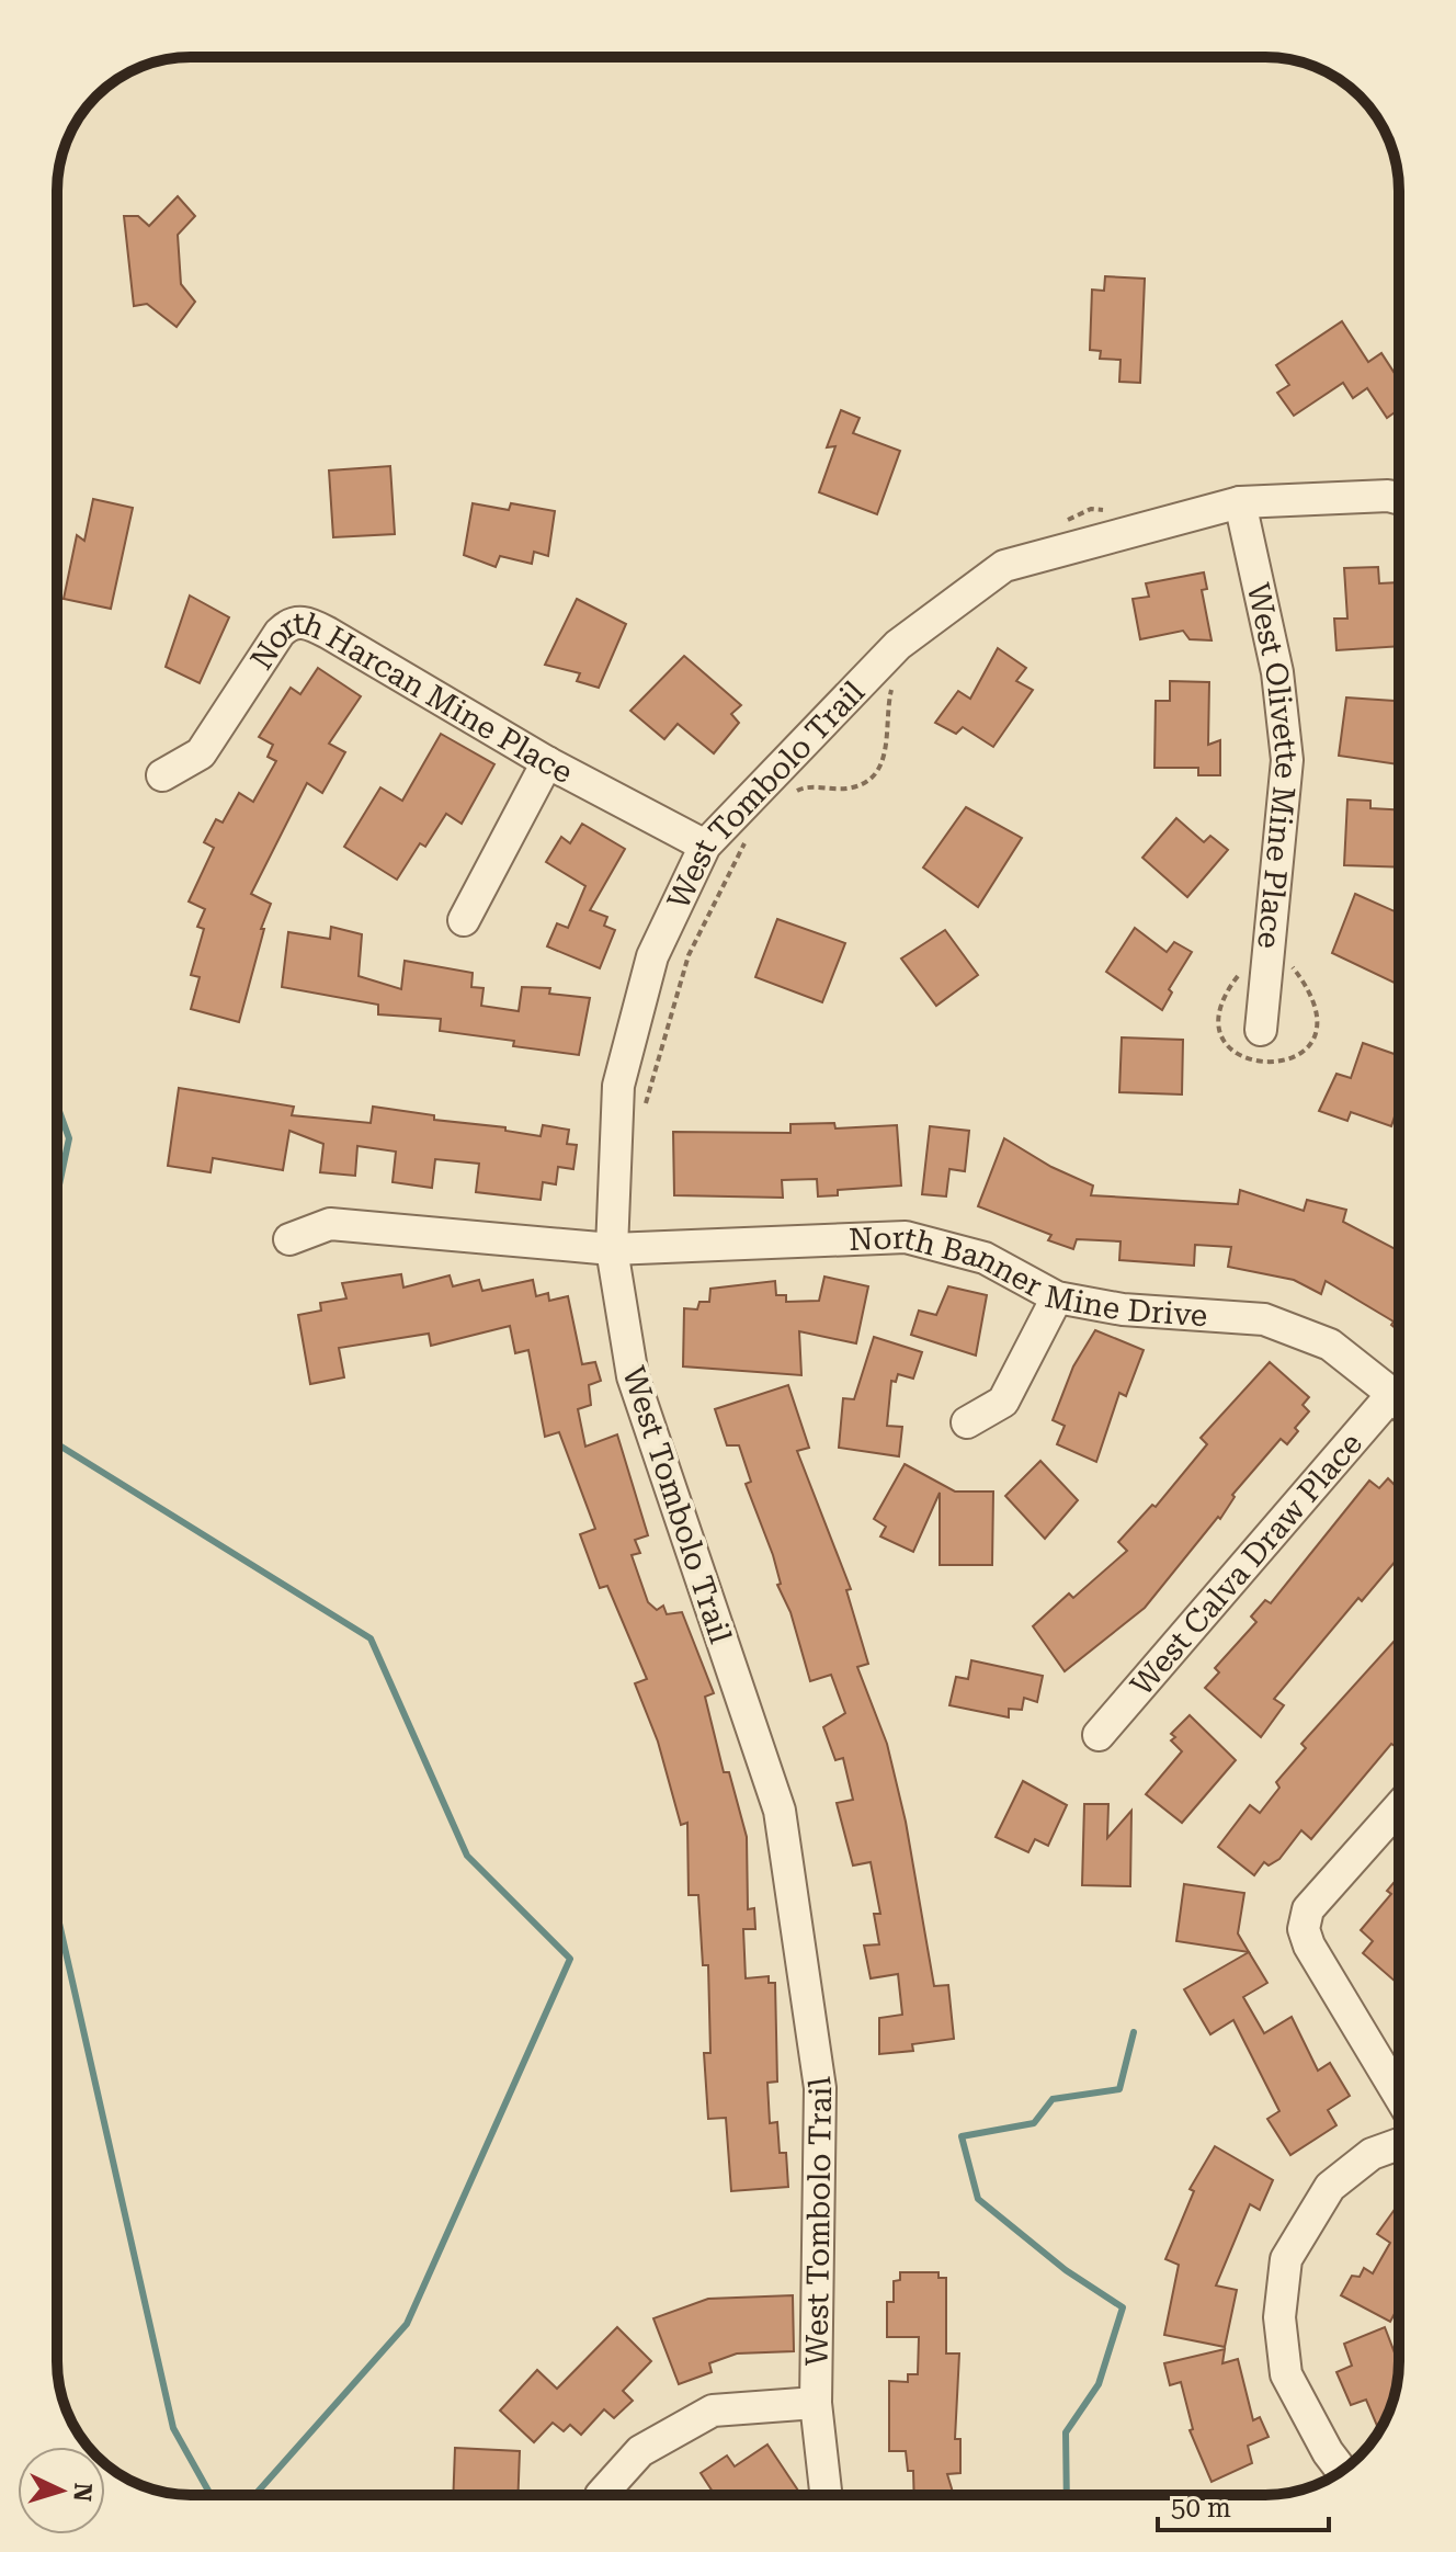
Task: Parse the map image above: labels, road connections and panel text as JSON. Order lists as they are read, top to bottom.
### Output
{
  "streets": {
    "street": [
      "North Harcan Mine Place",
      "West Olivette Mine Place",
      "West Tombolo Trail",
      "North Banner Mine Drive",
      "West Calva Draw Place"
    ]
  },
  "crossings": [
    ["North Harcan Mine Place", "West Tombolo Trail"],
    ["West Olivette Mine Place", "West Tombolo Trail"],
    ["West Tombolo Trail", "North Banner Mine Drive"],
    ["North Banner Mine Drive", "West Calva Draw Place"]
  ],
  "scale_bar": "50 m",
  "north": "right"
}
